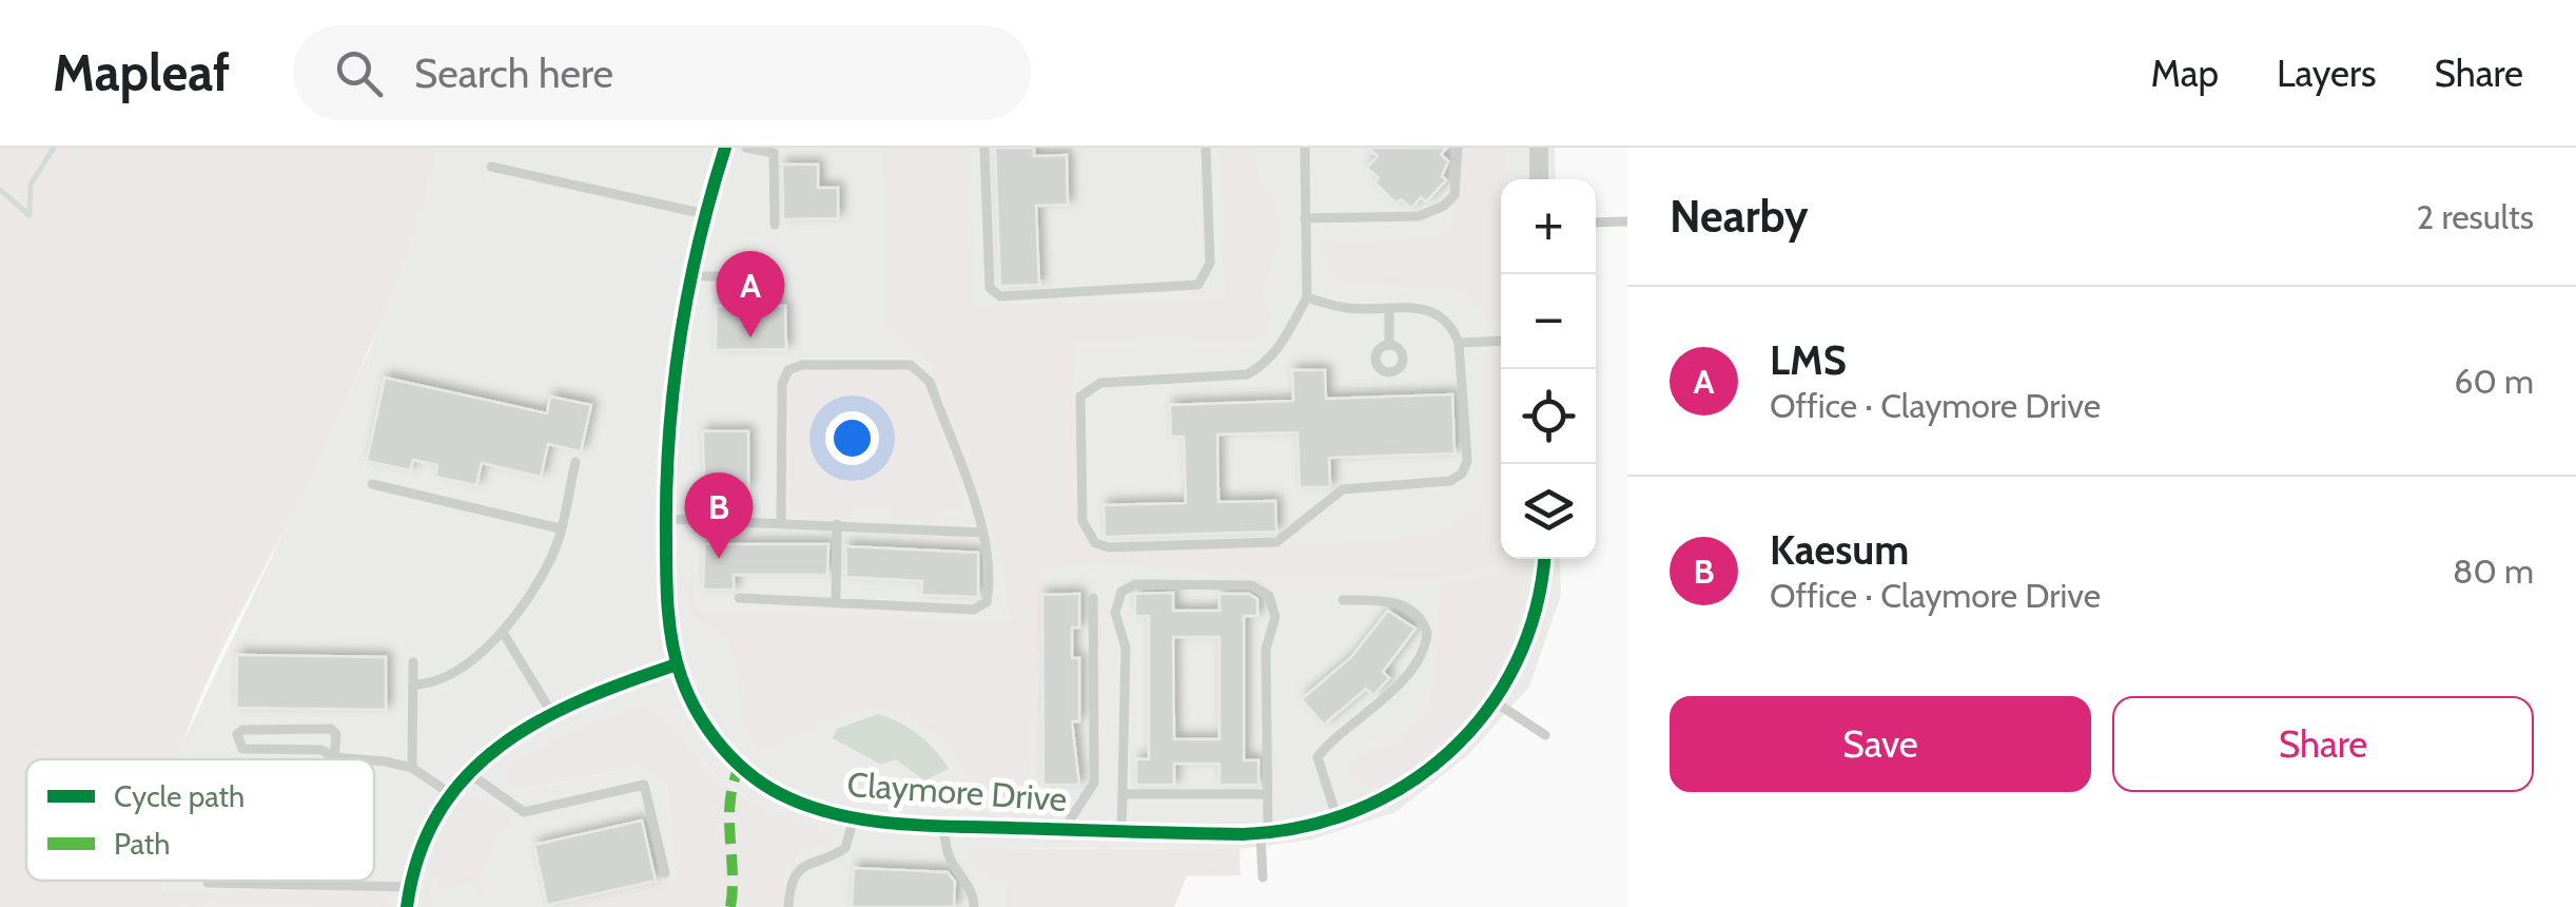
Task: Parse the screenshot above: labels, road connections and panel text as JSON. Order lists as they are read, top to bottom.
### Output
{
  "streets": {
    "street": ["Claymore Drive"]
  },
  "legend": ["Cycle path", "Path"],
  "page": {
    "header": "Mapleaf",
    "search": "Search here",
    "nav": ["Map", "Layers", "Share"],
    "heading": ["Nearby", "2 results"],
    "map_buttons": ["+", "−"],
    "pins": ["A", "B"],
    "list": [
      {
        "mark": "A",
        "name": "LMS",
        "note": "Office · Claymore Drive",
        "value": "60 m"
      },
      {
        "mark": "B",
        "name": "Kaesum",
        "note": "Office · Claymore Drive",
        "value": "80 m"
      }
    ],
    "buttons": ["Save", "Share"]
  }
}
